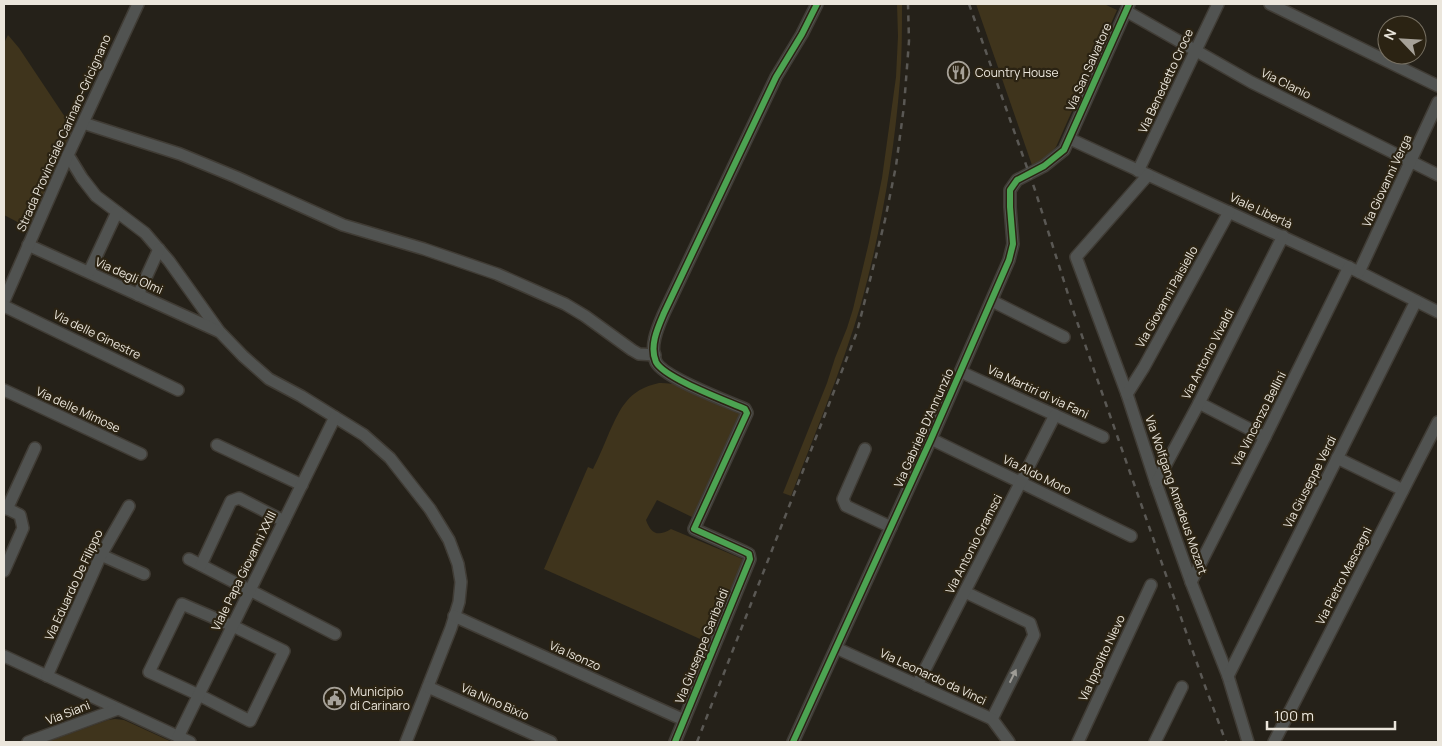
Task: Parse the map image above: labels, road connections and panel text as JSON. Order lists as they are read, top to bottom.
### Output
{
  "streets": {
    "street": [
      "Via San Salvatore",
      "Via Benedetto Croce",
      "Via Clanio",
      "Strada Provinciale Carinaro-Gricignano",
      "Via Giovanni Verga",
      "Viale Libertà",
      "Via degli Olmi",
      "Via Giovanni Paisiello",
      "Via delle Ginestre",
      "Via Antonio Vivaldi",
      "Via Martiri di via Fani",
      "Via delle Mimose",
      "Via Vincenzo Bellini",
      "Via Gabriele D'Annunzio",
      "Via Aldo Moro",
      "Via Giuseppe Verdi",
      "Via Wolfgang Amadeus Mozart",
      "Via Antonio Gramsci",
      "Viale Papa Giovanni XXIII",
      "Via Pietro Mascagni",
      "Via Eduardo De Filippo",
      "Via Giuseppe Garibaldi",
      "Via Isonzo",
      "Via Ippolito Nievo",
      "Via Leonardo da Vinci",
      "Via Nino Bixio",
      "Via Siani"
    ]
  },
  "crossings": [
    ["Via San Salvatore", "Via Clanio"],
    ["Via San Salvatore", "Viale Libertà"],
    ["Via San Salvatore", "Via Gabriele D'Annunzio"],
    ["Via Benedetto Croce", "Via Clanio"],
    ["Via Benedetto Croce", "Viale Libertà"],
    ["Via Benedetto Croce", "Via Wolfgang Amadeus Mozart"],
    ["Via Clanio", "Via Giovanni Verga"],
    ["Strada Provinciale Carinaro-Gricignano", "Via degli Olmi"],
    ["Via Giovanni Verga", "Viale Libertà"],
    ["Via Giovanni Verga", "Via Vincenzo Bellini"],
    ["Viale Libertà", "Via Giovanni Paisiello"],
    ["Viale Libertà", "Via Antonio Vivaldi"],
    ["Viale Libertà", "Via Vincenzo Bellini"],
    ["Viale Libertà", "Via Gabriele D'Annunzio"],
    ["Viale Libertà", "Via Giuseppe Verdi"],
    ["Via Giovanni Paisiello", "Via Wolfgang Amadeus Mozart"],
    ["Via Antonio Vivaldi", "Via Wolfgang Amadeus Mozart"],
    ["Via Martiri di via Fani", "Via Gabriele D'Annunzio"],
    ["Via Martiri di via Fani", "Via Antonio Gramsci"],
    ["Via Vincenzo Bellini", "Via Wolfgang Amadeus Mozart"],
    ["Via Gabriele D'Annunzio", "Via Aldo Moro"],
    ["Via Gabriele D'Annunzio", "Via Leonardo da Vinci"],
    ["Via Aldo Moro", "Via Antonio Gramsci"],
    ["Via Giuseppe Verdi", "Via Wolfgang Amadeus Mozart"],
    ["Via Antonio Gramsci", "Via Leonardo da Vinci"],
    ["Via Giuseppe Garibaldi", "Via Isonzo"]
  ],
  "places": {
    "restaurant": ["Country House"],
    "public building": ["Municipio di Carinaro"]
  },
  "scale_bar": "100 m",
  "north": "top left"
}
